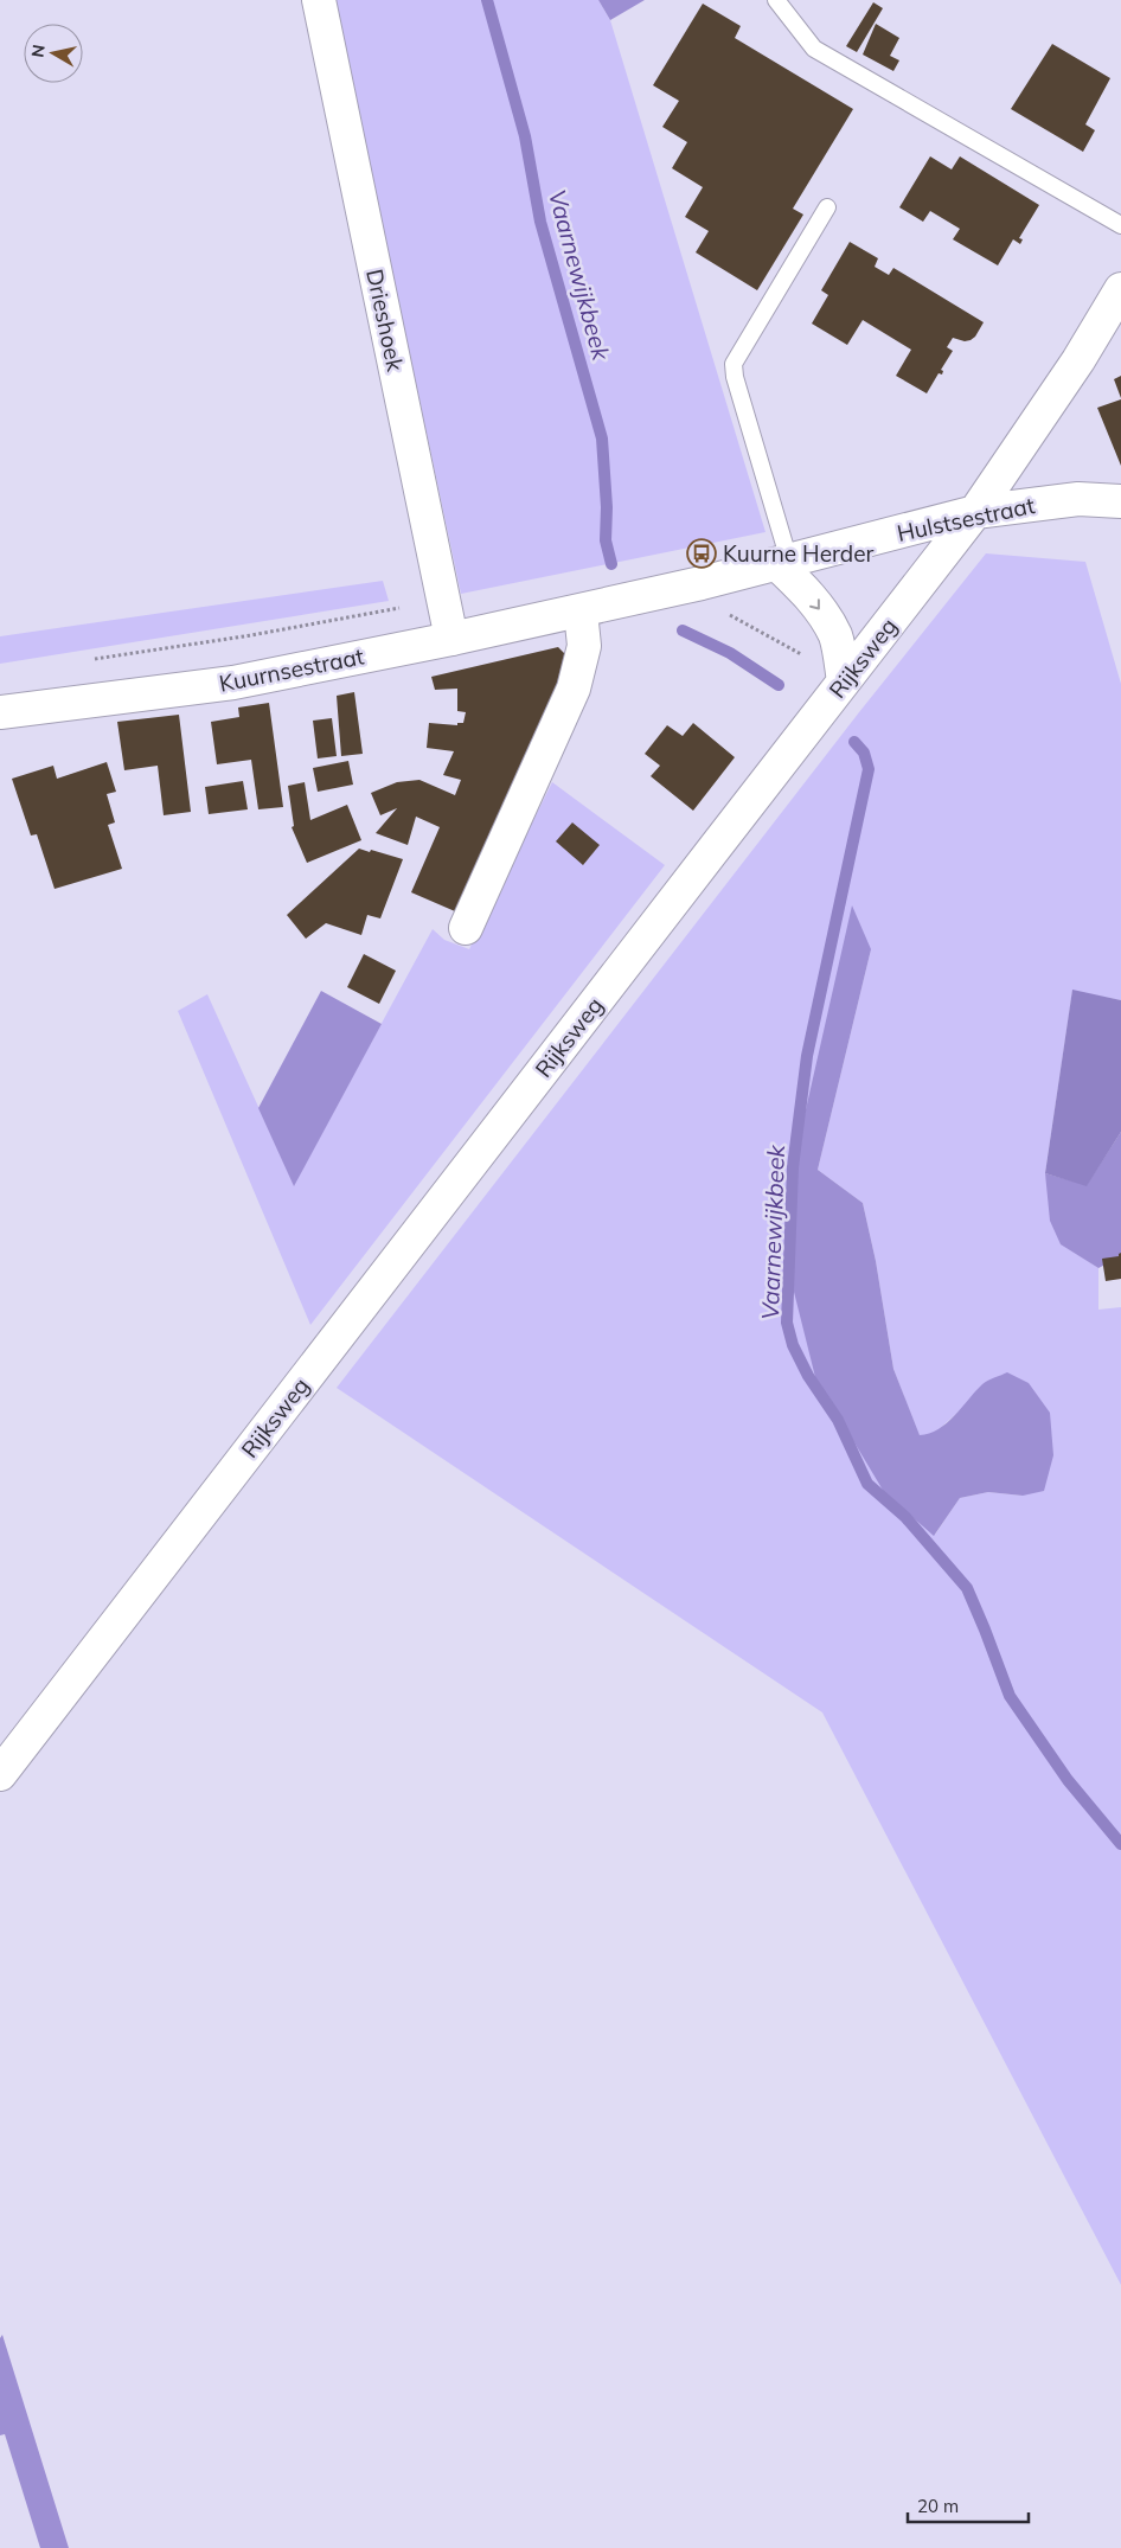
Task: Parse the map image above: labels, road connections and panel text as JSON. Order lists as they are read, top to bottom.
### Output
{
  "streets": {
    "street": [
      "Drieshoek",
      "Hulstsestraat",
      "Rijksweg",
      "Kuurnsestraat"
    ]
  },
  "crossings": [
    ["Drieshoek", "Kuurnsestraat"],
    ["Hulstsestraat", "Rijksweg"],
    ["Hulstsestraat", "Kuurnsestraat"]
  ],
  "water": ["Vaarnewijkbeek"],
  "places": {
    "bus stop": ["Kuurne Herder"]
  },
  "scale_bar": "20 m",
  "north": "left"
}
